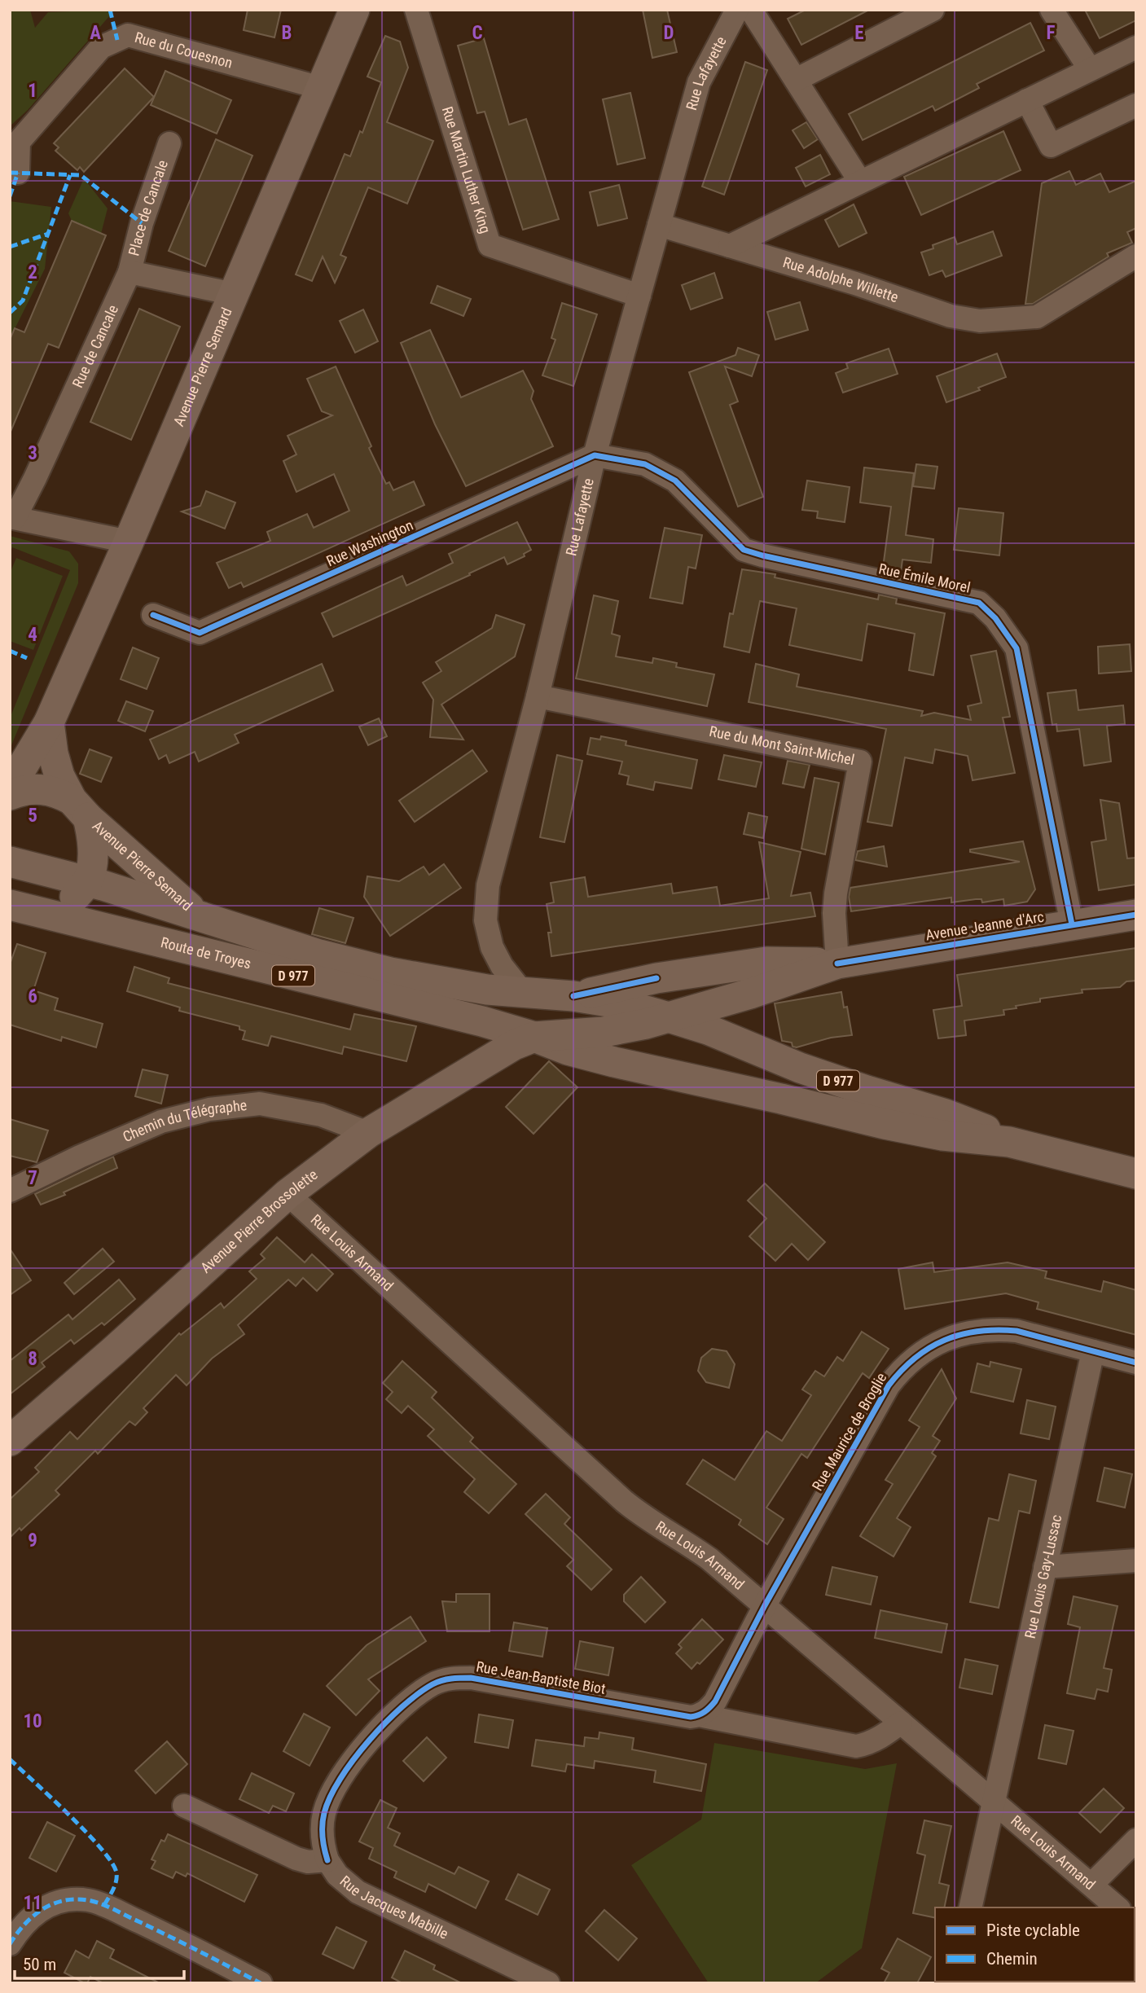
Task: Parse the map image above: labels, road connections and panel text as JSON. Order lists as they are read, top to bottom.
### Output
{
  "streets": {
    "main road": [
      "Avenue Pierre Semard",
      "Avenue Jeanne d'Arc",
      "Route de Troyes",
      "D 977",
      "Avenue Pierre Brossolette"
    ],
    "street": [
      "Rue du Couesnon",
      "Rue Lafayette",
      "Rue Martin Luther King",
      "Place de Cancale",
      "Rue Adolphe Willette",
      "Rue de Cancale",
      "Rue Washington",
      "Rue Émile Morel",
      "Rue du Mont Saint-Michel",
      "Chemin du Télégraphe",
      "Rue Louis Armand",
      "Rue Maurice de Broglie",
      "Rue Louis Gay-Lussac",
      "Rue Jean-Baptiste Biot",
      "Rue Jacques Mabille"
    ]
  },
  "crossings": [
    ["Rue du Couesnon", "Avenue Pierre Semard"],
    ["Rue Lafayette", "Rue Martin Luther King"],
    ["Rue Lafayette", "Rue Adolphe Willette"],
    ["Rue Lafayette", "Rue Washington"],
    ["Rue Lafayette", "Rue Émile Morel"],
    ["Rue Lafayette", "Rue du Mont Saint-Michel"],
    ["Rue Lafayette", "D 977"],
    ["Place de Cancale", "Rue de Cancale"],
    ["Avenue Pierre Semard", "Route de Troyes"],
    ["Avenue Pierre Semard", "D 977"],
    ["Rue Washington", "Rue Émile Morel"],
    ["Rue Émile Morel", "Avenue Jeanne d'Arc"],
    ["Rue du Mont Saint-Michel", "Avenue Jeanne d'Arc"],
    ["Avenue Jeanne d'Arc", "Route de Troyes"],
    ["Avenue Jeanne d'Arc", "D 977"],
    ["Avenue Jeanne d'Arc", "Avenue Pierre Brossolette"],
    ["Route de Troyes", "D 977"],
    ["Route de Troyes", "Avenue Pierre Brossolette"],
    ["D 977", "Avenue Pierre Brossolette"],
    ["Chemin du Télégraphe", "Avenue Pierre Brossolette"],
    ["Avenue Pierre Brossolette", "Rue Louis Armand"],
    ["Rue Louis Armand", "Rue Maurice de Broglie"],
    ["Rue Louis Armand", "Rue Louis Gay-Lussac"],
    ["Rue Louis Armand", "Rue Jean-Baptiste Biot"],
    ["Rue Maurice de Broglie", "Rue Louis Gay-Lussac"],
    ["Rue Jean-Baptiste Biot", "Rue Jacques Mabille"]
  ],
  "legend": ["Piste cyclable", "Chemin"],
  "scale_bar": "50 m",
  "grid": {
    "columns": [
      "A",
      "B",
      "C",
      "D",
      "E",
      "F"
    ],
    "rows": [
      "1",
      "2",
      "3",
      "4",
      "5",
      "6",
      "7",
      "8",
      "9",
      "10",
      "11"
    ]
  }
}
